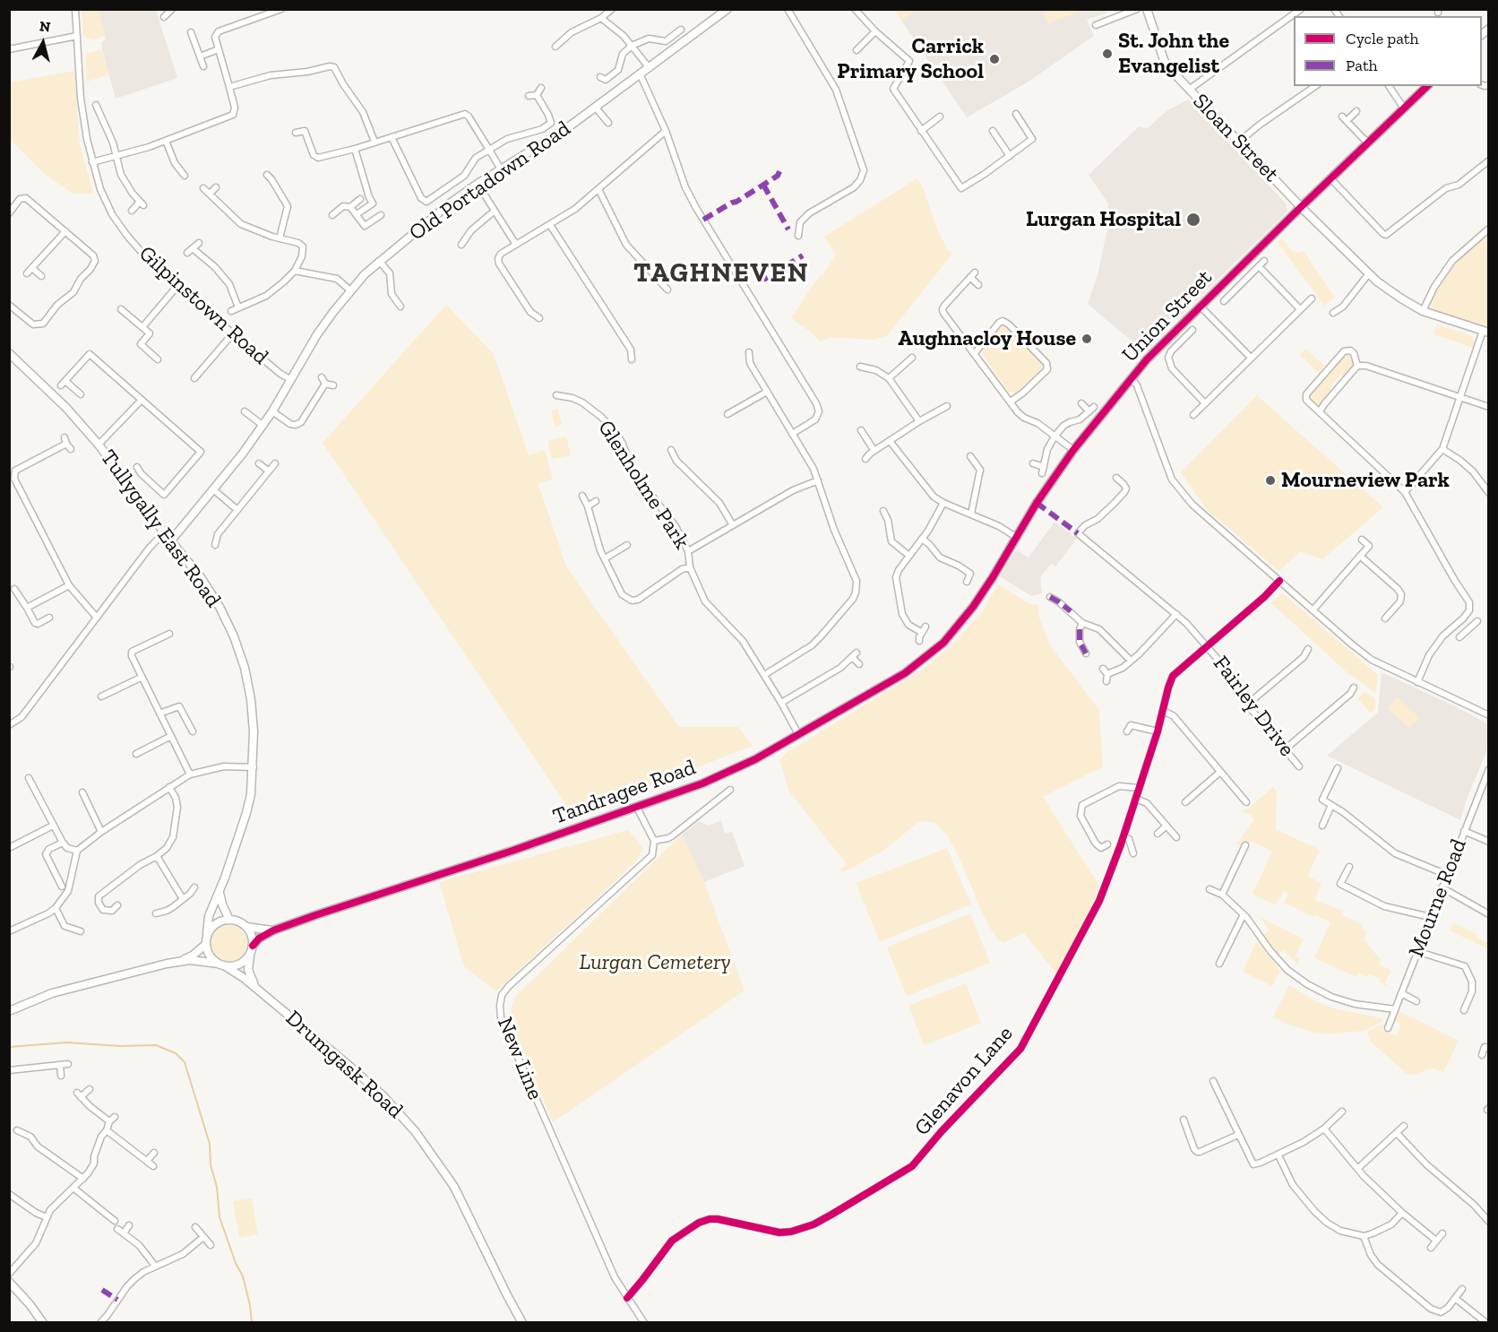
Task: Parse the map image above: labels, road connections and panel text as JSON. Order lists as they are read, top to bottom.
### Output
{
  "streets": {
    "street": [
      "Sloan Street",
      "Old Portadown Road",
      "Gilpinstown Road",
      "Union Street",
      "Glenholme Park",
      "Tullygally East Road",
      "Fairley Drive",
      "Tandragee Road",
      "Mourne Road",
      "New Line",
      "Drumgask Road",
      "Glenavon Lane"
    ]
  },
  "crossings": [
    ["Sloan Street", "Union Street"],
    ["Old Portadown Road", "Gilpinstown Road"],
    ["Old Portadown Road", "Tullygally East Road"],
    ["Union Street", "Tandragee Road"],
    ["Glenholme Park", "Tandragee Road"],
    ["Tullygally East Road", "Tandragee Road"],
    ["Tullygally East Road", "Drumgask Road"],
    ["Fairley Drive", "Glenavon Lane"],
    ["Tandragee Road", "Drumgask Road"],
    ["New Line", "Glenavon Lane"]
  ],
  "districts": ["TAGHNEVEN"],
  "parks": ["Lurgan Cemetery"],
  "places": [
    "St. John the Evangelist",
    "Carrick Primary School",
    "Lurgan Hospital",
    "Aughnacloy House",
    "Mourneview Park"
  ],
  "legend": ["Cycle path", "Path"],
  "north": "top"
}
